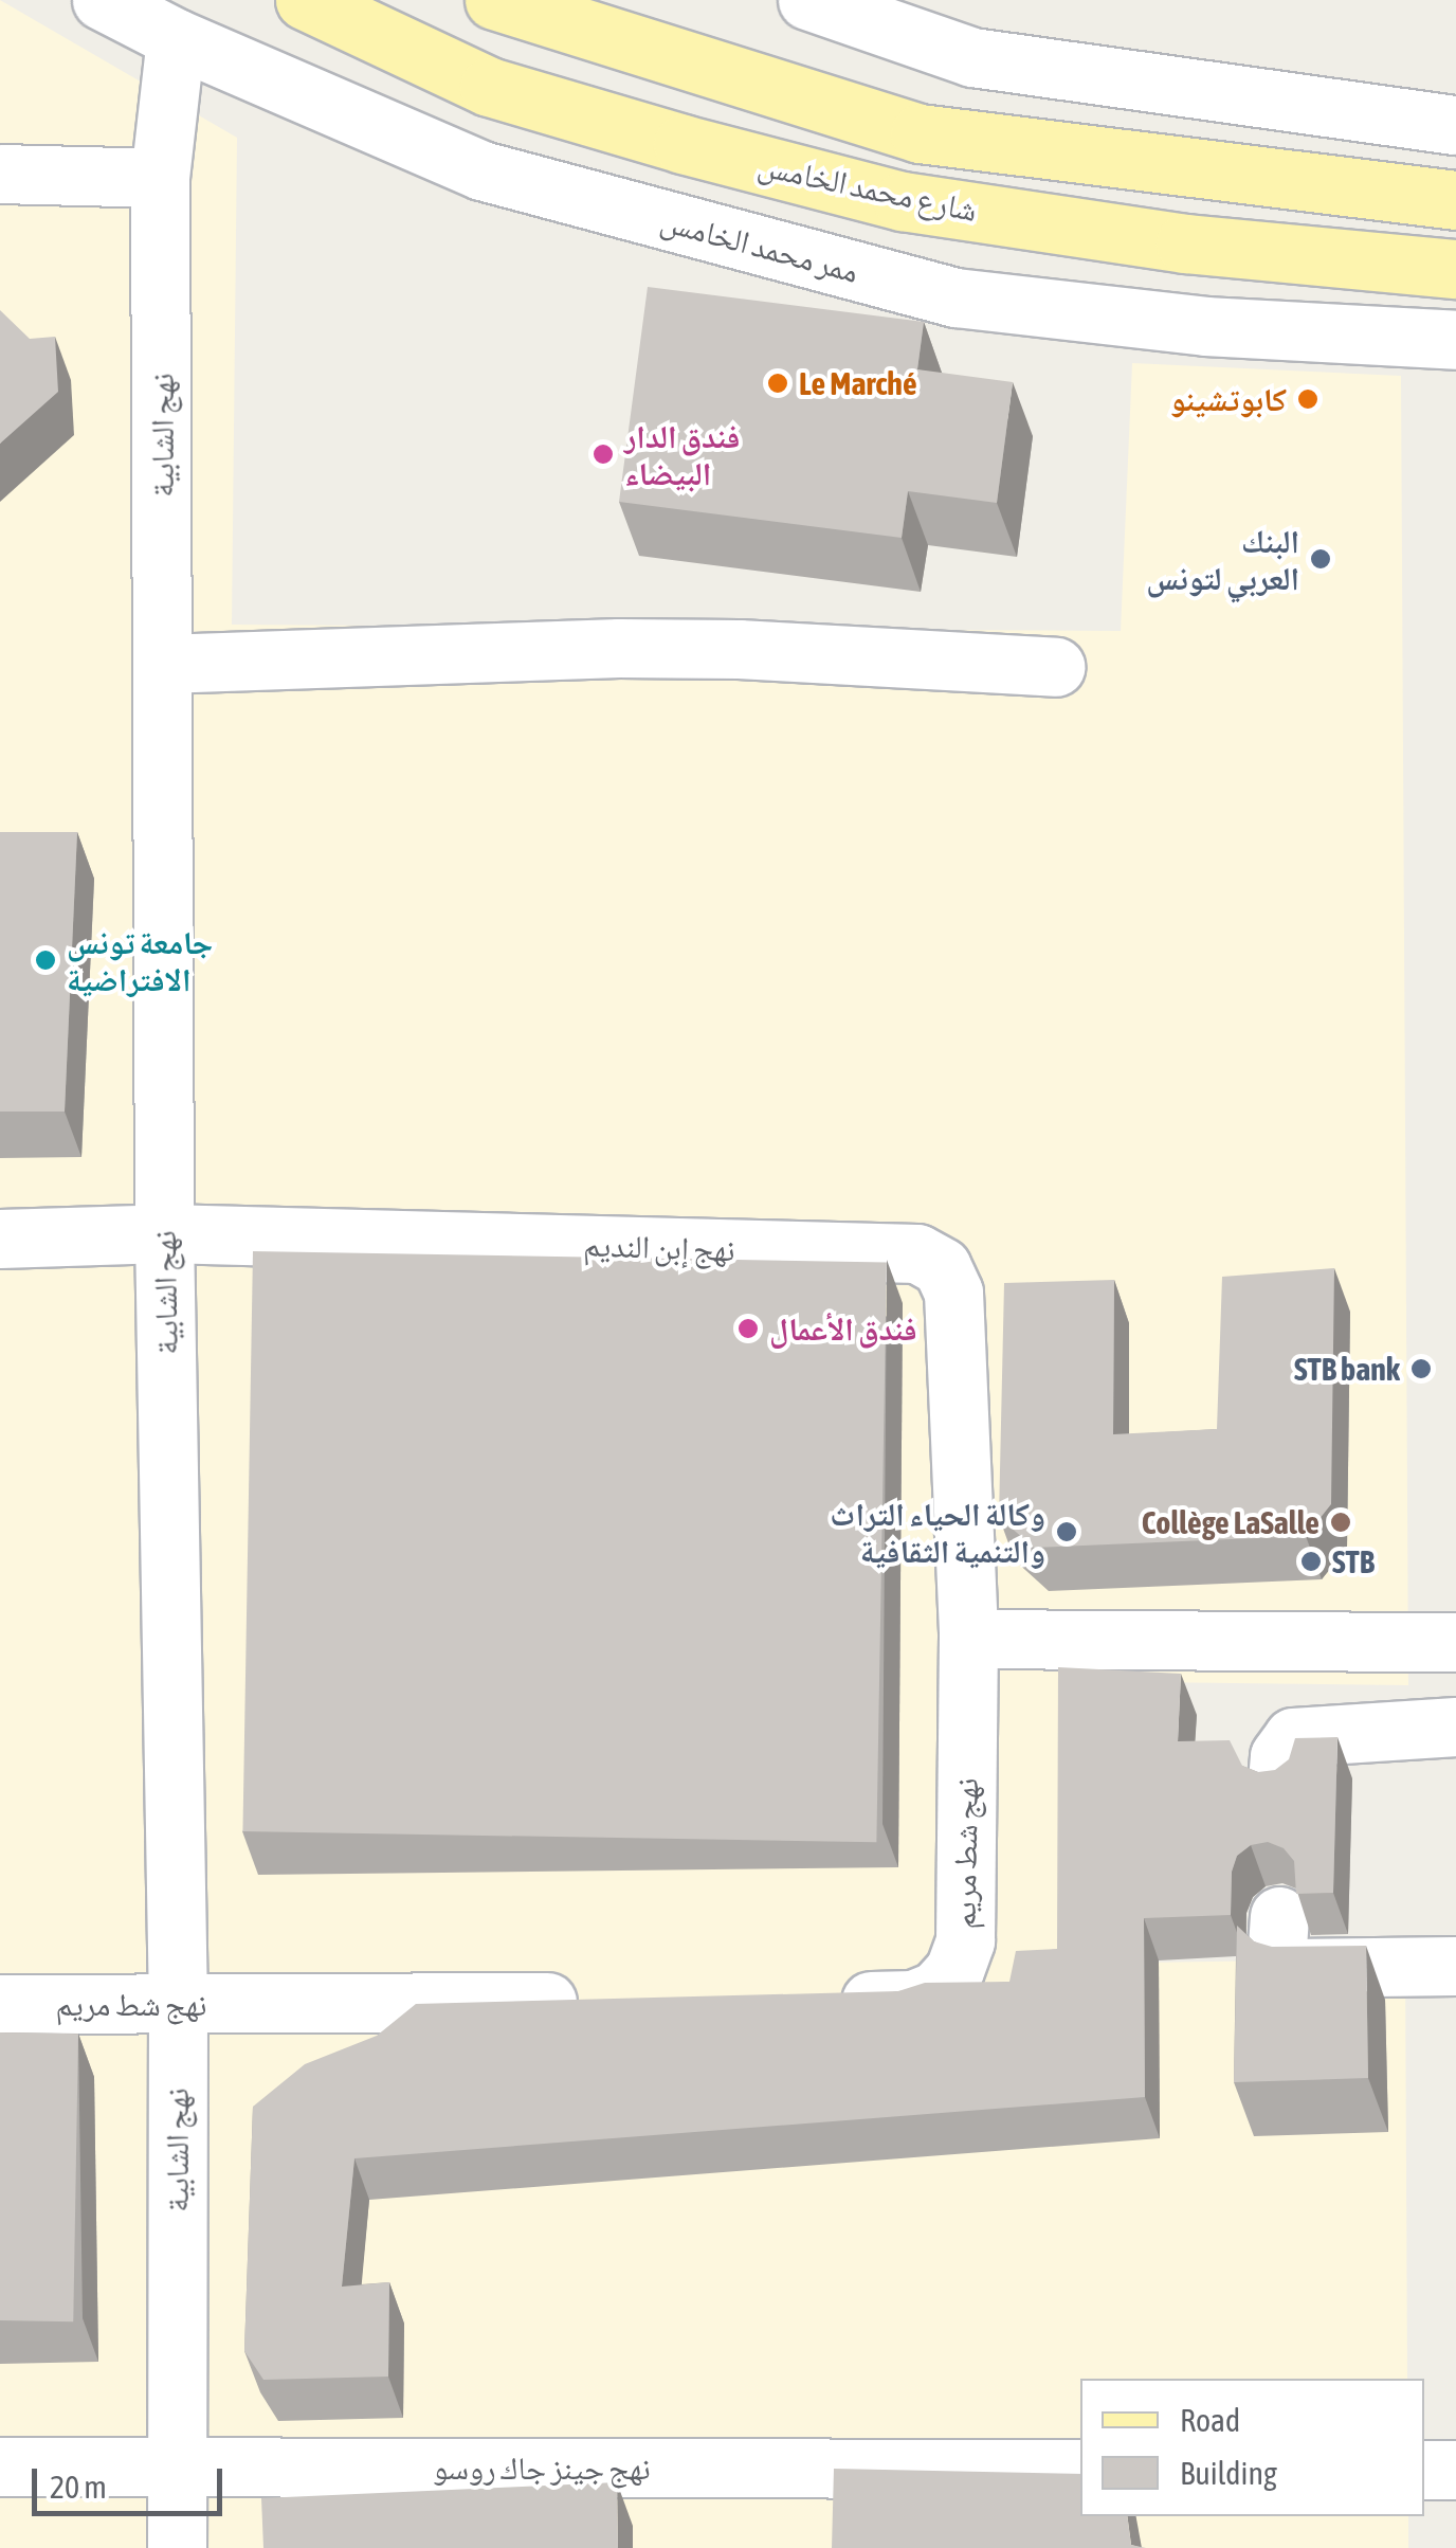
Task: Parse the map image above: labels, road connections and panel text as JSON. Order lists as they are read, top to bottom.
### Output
{
  "streets": {
    "main road": ["شارع محمد الخامس"],
    "street": [
      "ممر محمد الخامس",
      "نهج الشابية",
      "نهج إبن النديم",
      "نهج شط مريم",
      "نهج جينز جاك روسو"
    ]
  },
  "crossings": [
    ["ممر محمد الخامس", "نهج الشابية"],
    ["نهج الشابية", "نهج إبن النديم"],
    ["نهج الشابية", "نهج شط مريم"],
    ["نهج الشابية", "نهج جينز جاك روسو"],
    ["نهج إبن النديم", "نهج شط مريم"]
  ],
  "places": [
    "Le Marché",
    "كابوتشينو",
    "فندق الدار البيضاء",
    "البنك العربي لتونس",
    "جامعة تونس الافتراضية",
    "فندق الأعمال",
    "STB bank",
    "Collège LaSalle",
    "وكالة الحياء التراث والتنمية الثقافية",
    "STB"
  ],
  "legend": ["Road", "Building"],
  "scale_bar": "20 m"
}
